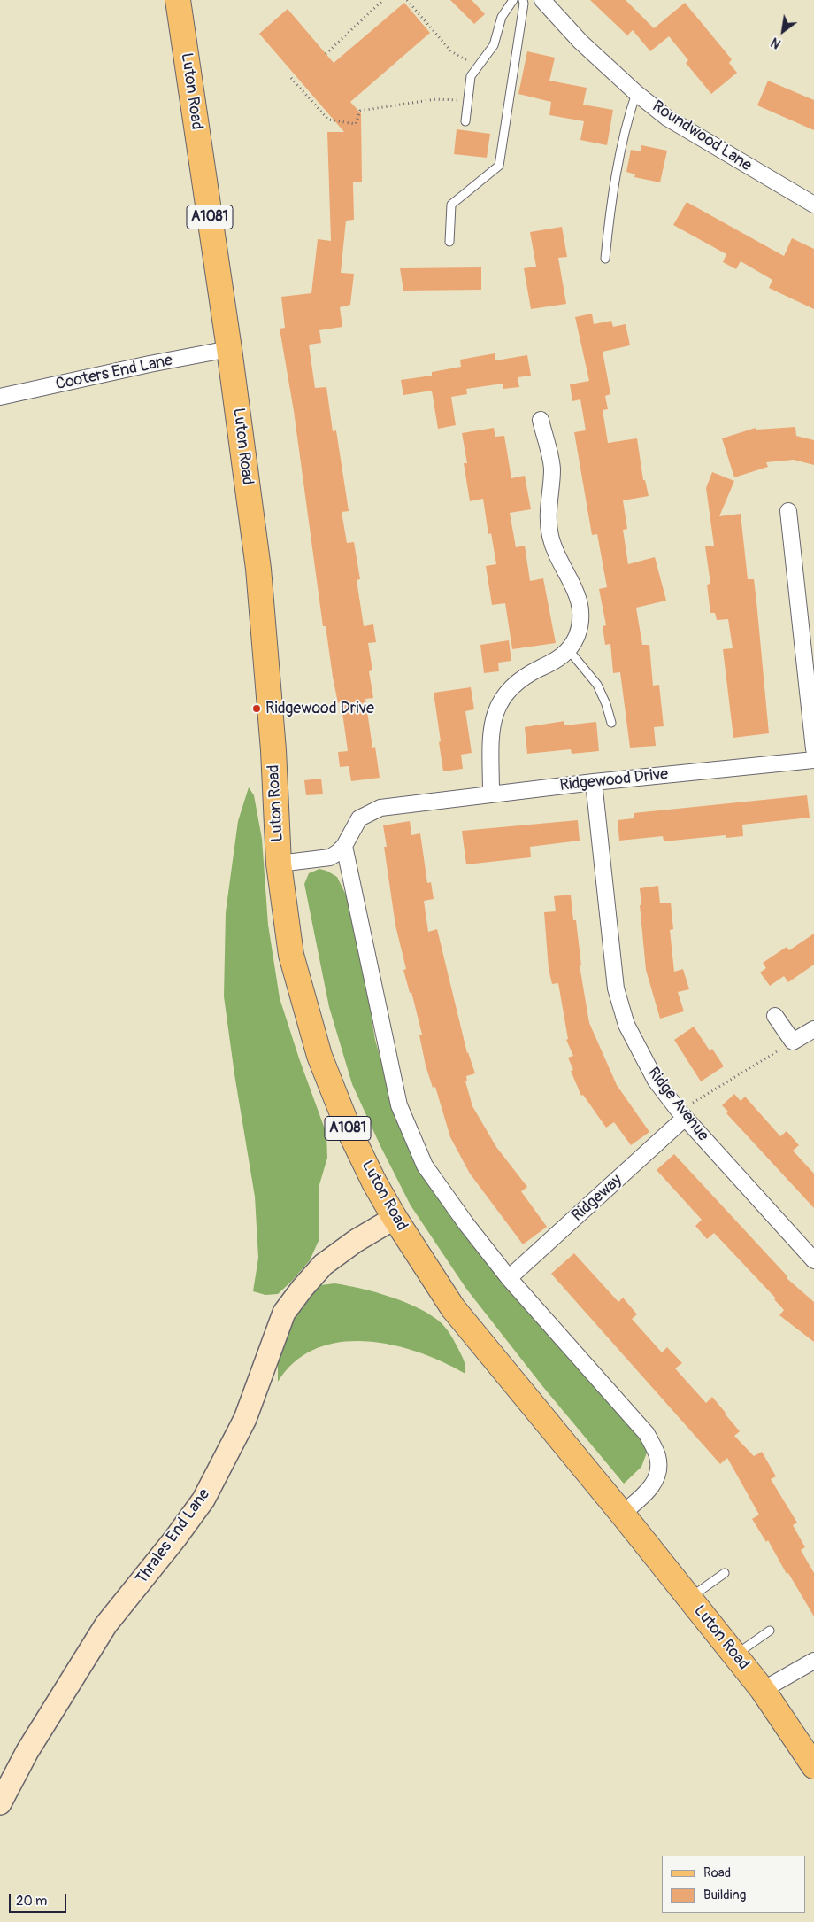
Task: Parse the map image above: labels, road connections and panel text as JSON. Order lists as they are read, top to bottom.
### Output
{
  "streets": {
    "main road": ["Luton Road", "A1081"],
    "street": [
      "Roundwood Lane",
      "Cooters End Lane",
      "Ridgewood Drive",
      "Ridge Avenue",
      "Ridgeway",
      "Thrales End Lane"
    ]
  },
  "crossings": [
    ["Luton Road", "Cooters End Lane"],
    ["Luton Road", "Ridgewood Drive"],
    ["Luton Road", "Thrales End Lane"],
    ["Ridgewood Drive", "Ridge Avenue"],
    ["Ridge Avenue", "Ridgeway"]
  ],
  "places": ["Ridgewood Drive"],
  "legend": ["Road", "Building"],
  "scale_bar": "20 m",
  "north": "bottom left"
}
